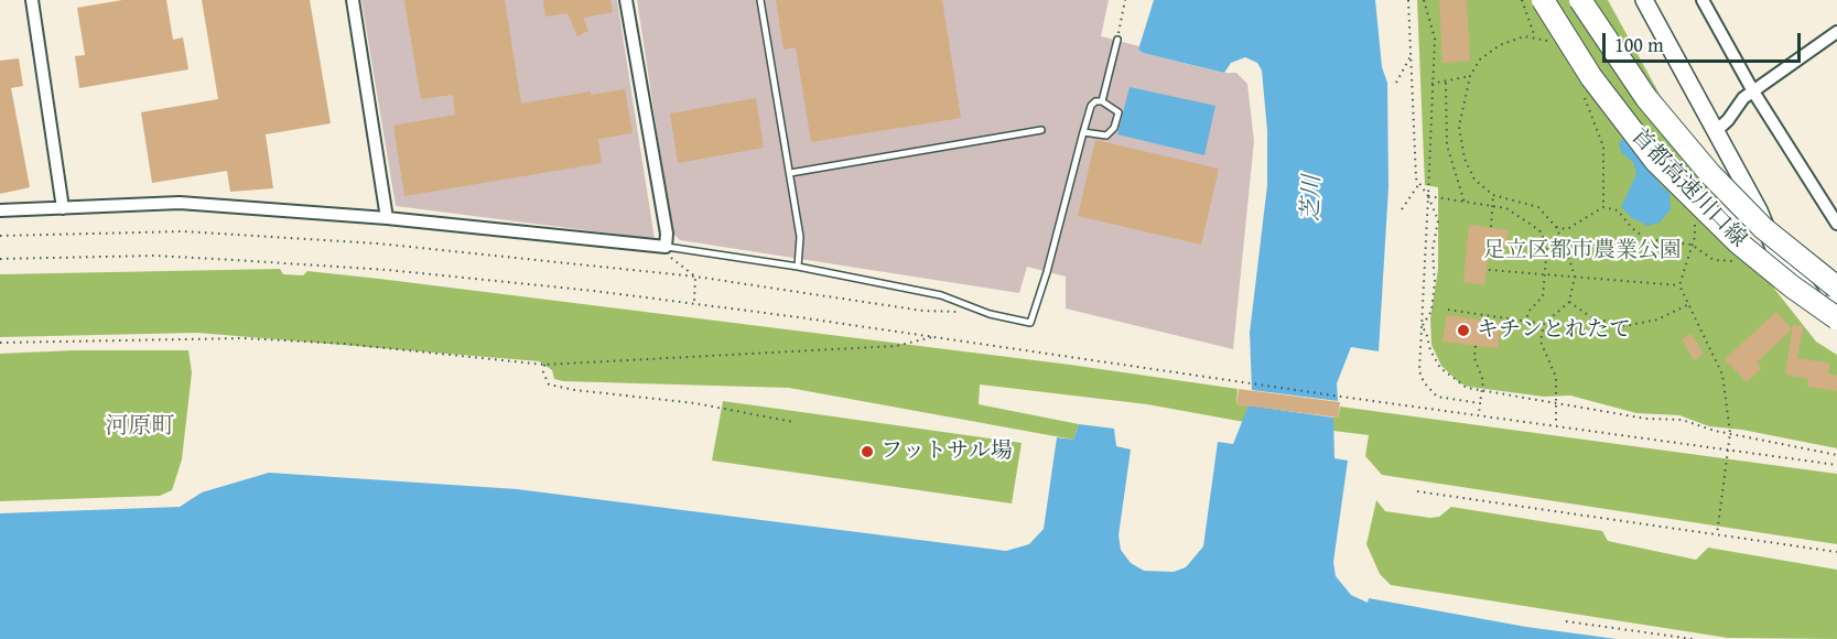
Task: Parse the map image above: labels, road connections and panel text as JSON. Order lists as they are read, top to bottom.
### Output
{
  "streets": {
    "highway": ["首都高速川口線"]
  },
  "districts": ["河原町"],
  "water": ["芝川"],
  "parks": ["足立区都市農業公園"],
  "places": ["キチンとれたて", "フットサル場"],
  "scale_bar": "100 m"
}
